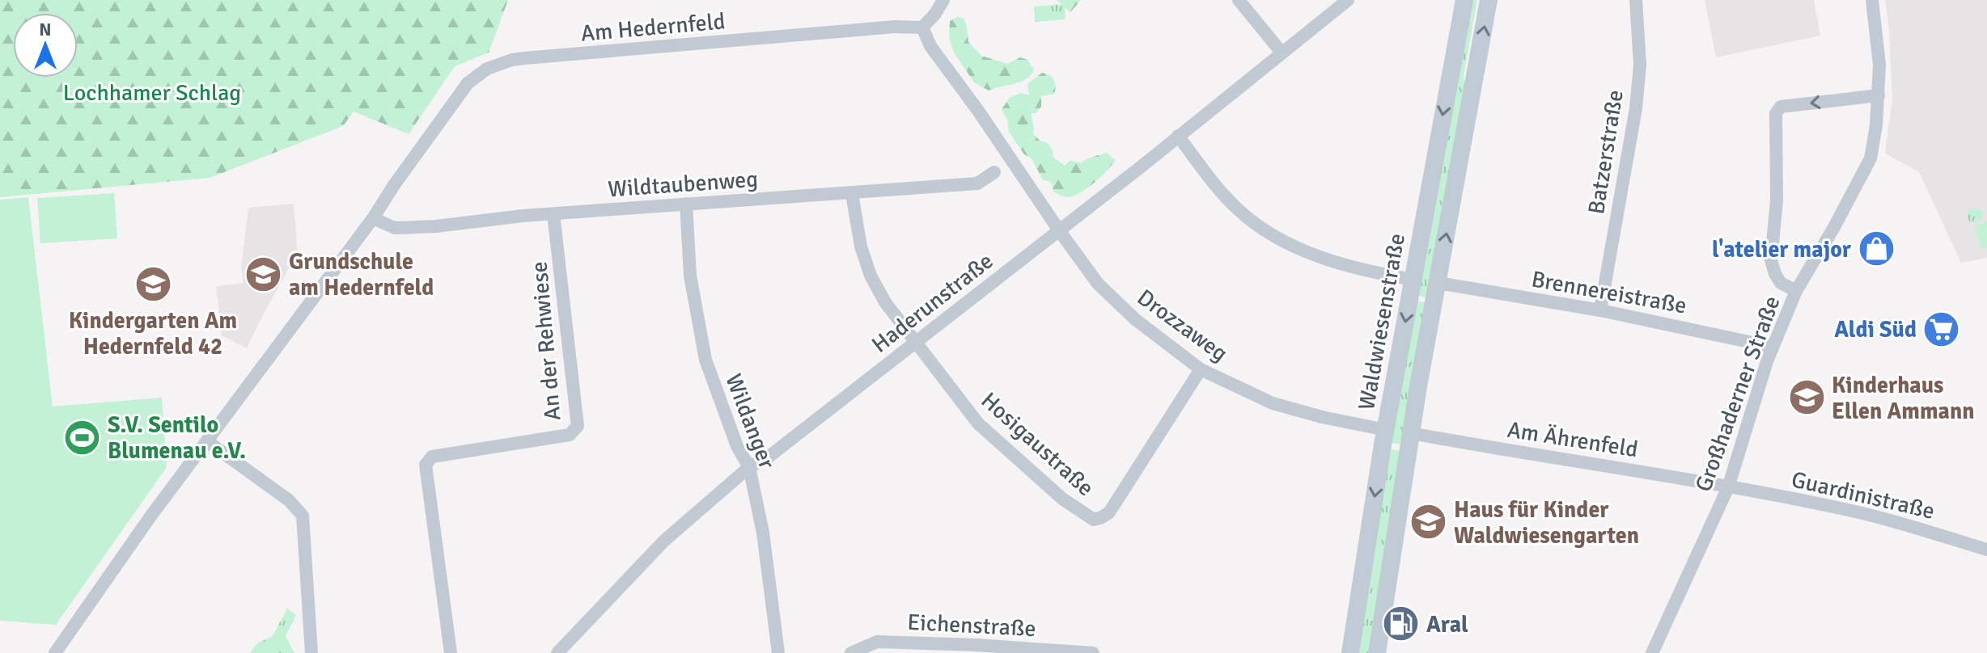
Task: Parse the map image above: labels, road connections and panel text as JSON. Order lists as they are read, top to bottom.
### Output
{
  "streets": {
    "main road": ["Waldwiesenstraße"],
    "street": [
      "Am Hedernfeld",
      "Batzerstraße",
      "Wildtaubenweg",
      "Brennereistraße",
      "Haderunstraße",
      "Drozzaweg",
      "An der Rehwiese",
      "Großhaderner Straße",
      "Wildanger",
      "Am Ährenfeld",
      "Hosigaustraße",
      "Guardinistraße",
      "Eichenstraße"
    ]
  },
  "crossings": [
    ["Am Hedernfeld", "Wildtaubenweg"],
    ["Batzerstraße", "Brennereistraße"],
    ["Wildtaubenweg", "An der Rehwiese"],
    ["Wildtaubenweg", "Wildanger"],
    ["Wildtaubenweg", "Hosigaustraße"],
    ["Brennereistraße", "Großhaderner Straße"],
    ["Haderunstraße", "Drozzaweg"],
    ["Haderunstraße", "Wildanger"],
    ["Haderunstraße", "Hosigaustraße"],
    ["Waldwiesenstraße", "Drozzaweg"],
    ["Drozzaweg", "Hosigaustraße"],
    ["Großhaderner Straße", "Am Ährenfeld"],
    ["Großhaderner Straße", "Guardinistraße"],
    ["Am Ährenfeld", "Guardinistraße"]
  ],
  "parks": ["Lochhamer Schlag"],
  "places": {
    "shop": ["l'atelier major"],
    "school or university": [
      "Grundschule am Hedernfeld",
      "Kindergarten Am Hedernfeld 42",
      "Kinderhaus Ellen Ammann",
      "Haus für Kinder Waldwiesengarten"
    ],
    "supermarket": ["Aldi Süd"],
    "sports": ["S.V. Sentilo Blumenau e.V."],
    "fuel station": ["Aral"]
  },
  "north": "top"
}
